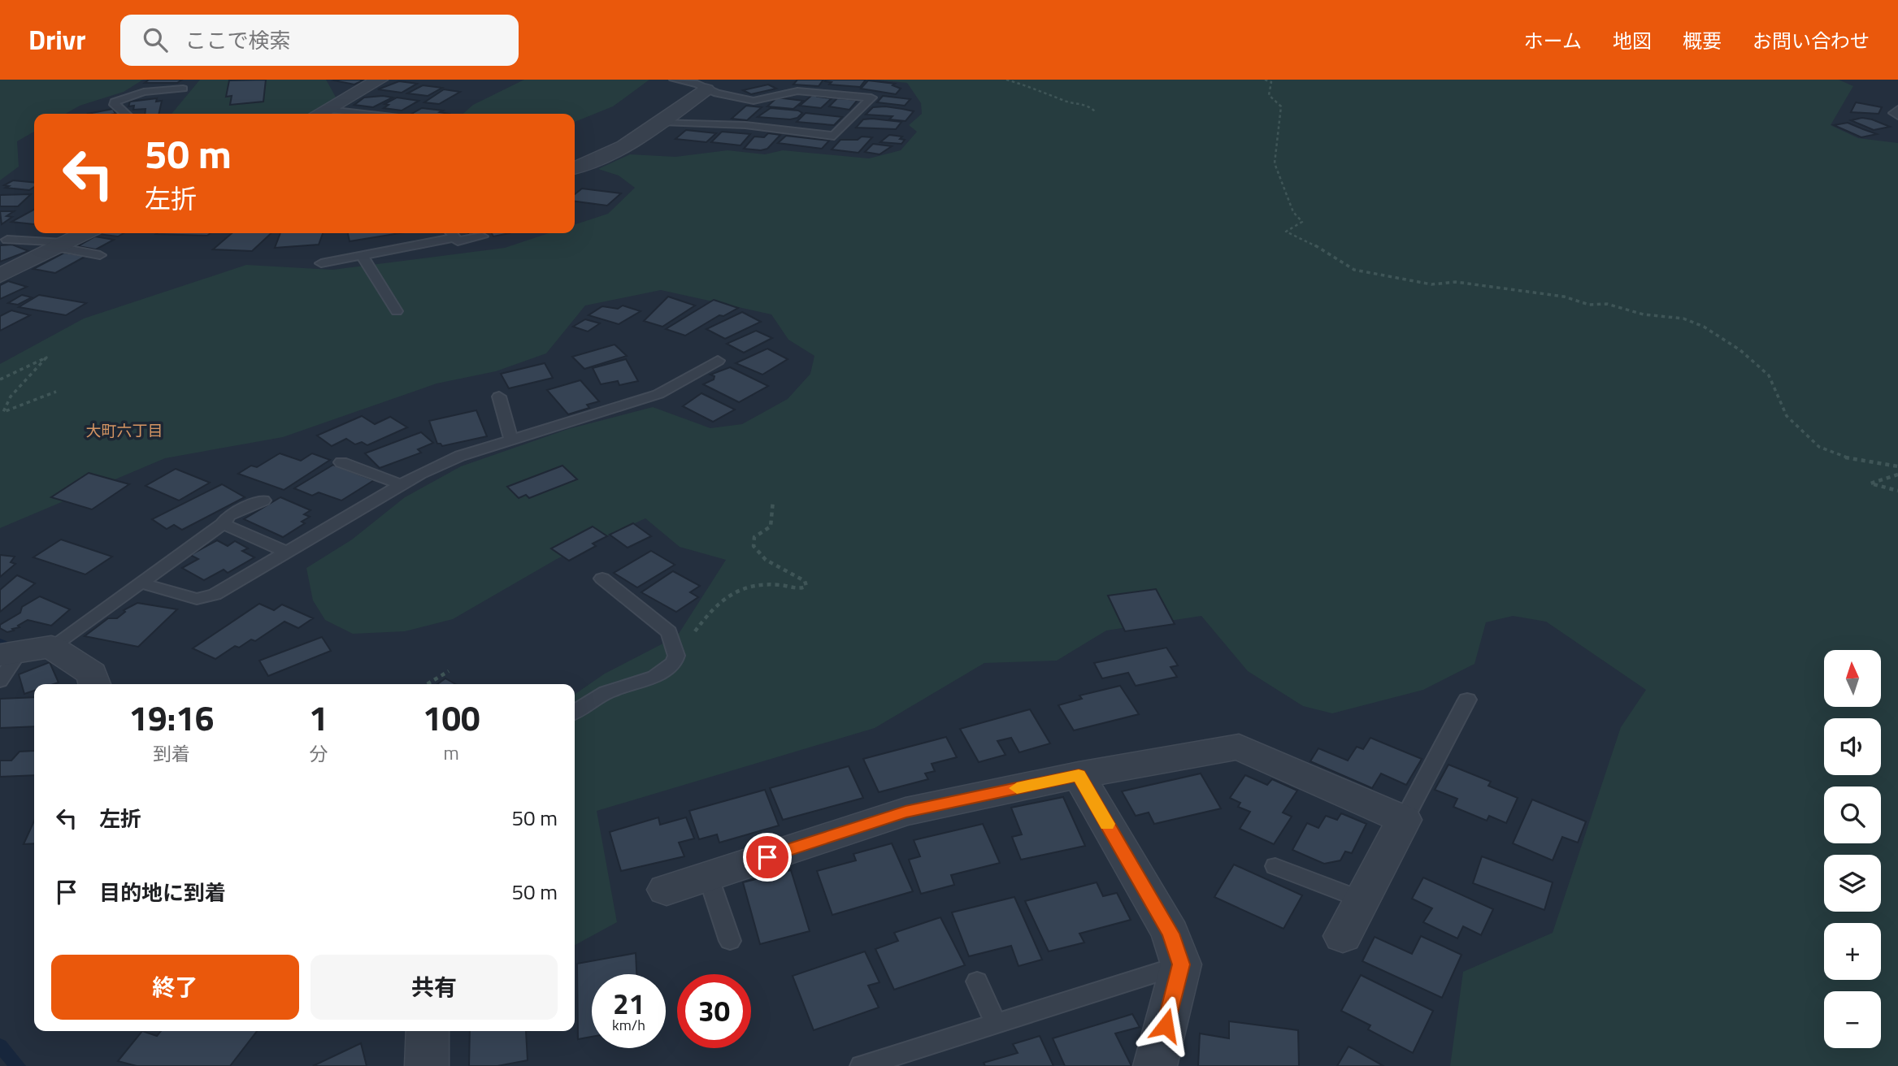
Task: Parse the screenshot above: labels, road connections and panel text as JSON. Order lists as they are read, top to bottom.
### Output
{
  "districts": ["大町六丁目"],
  "north": "top",
  "page": {
    "header": "Drivr",
    "search": "ここで検索",
    "nav": [
      "ホーム",
      "地図",
      "概要",
      "お問い合わせ"
    ],
    "turn": ["50 m", "左折"],
    "map_buttons": ["+", "−"],
    "eta": [
      "19:16",
      "到着",
      "1",
      "分",
      "100",
      "m"
    ],
    "list": [
      {
        "name": "左折",
        "value": "50 m"
      },
      {
        "name": "目的地に到着",
        "value": "50 m"
      }
    ],
    "buttons": ["終了", "共有"],
    "speed": "21 km/h",
    "limit": "30"
  }
}
